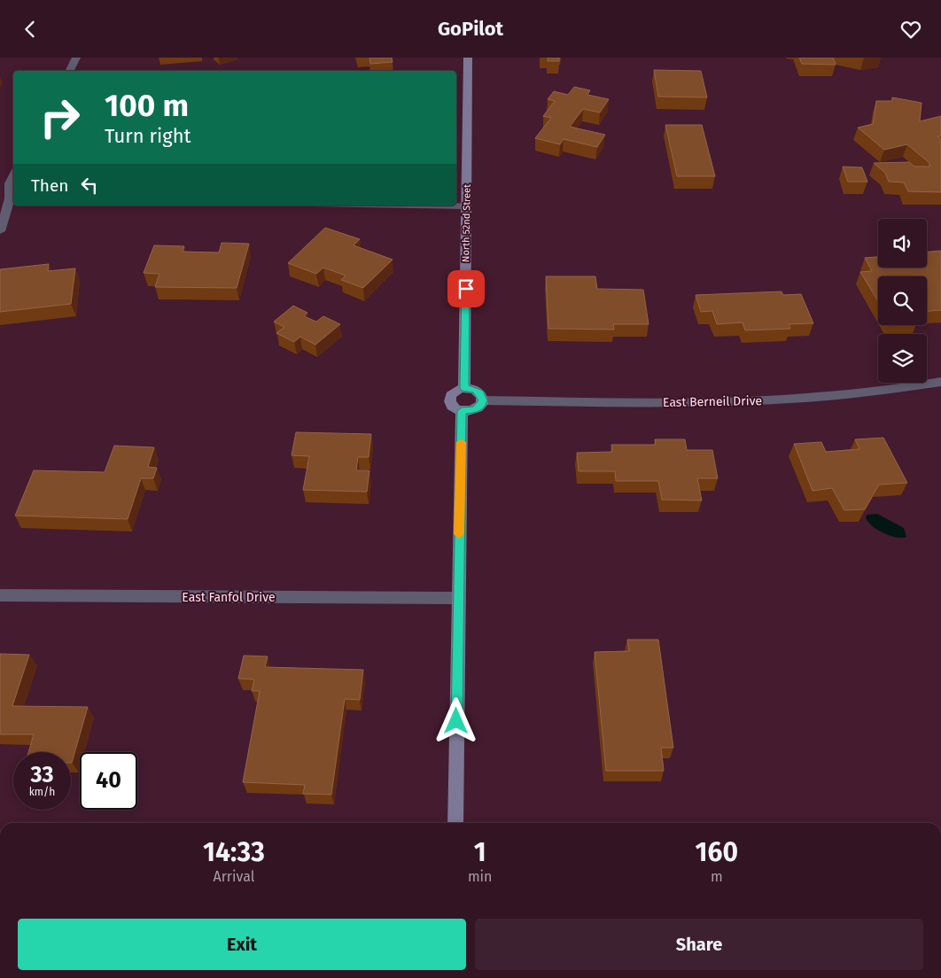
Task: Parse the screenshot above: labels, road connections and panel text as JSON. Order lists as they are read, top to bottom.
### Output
{
  "streets": {
    "street": ["North 52nd Street", "East Berneil Drive", "East Fanfol Drive"]
  },
  "crossings": [
    ["North 52nd Street", "East Berneil Drive"]
  ],
  "page": {
    "header": "GoPilot",
    "turn": ["100 m", "Turn right"],
    "then": "Then",
    "speed": "33 km/h",
    "limit": "40",
    "eta": [
      "14:33",
      "Arrival",
      "1",
      "min",
      "160",
      "m"
    ],
    "buttons": ["Exit", "Share"]
  }
}
